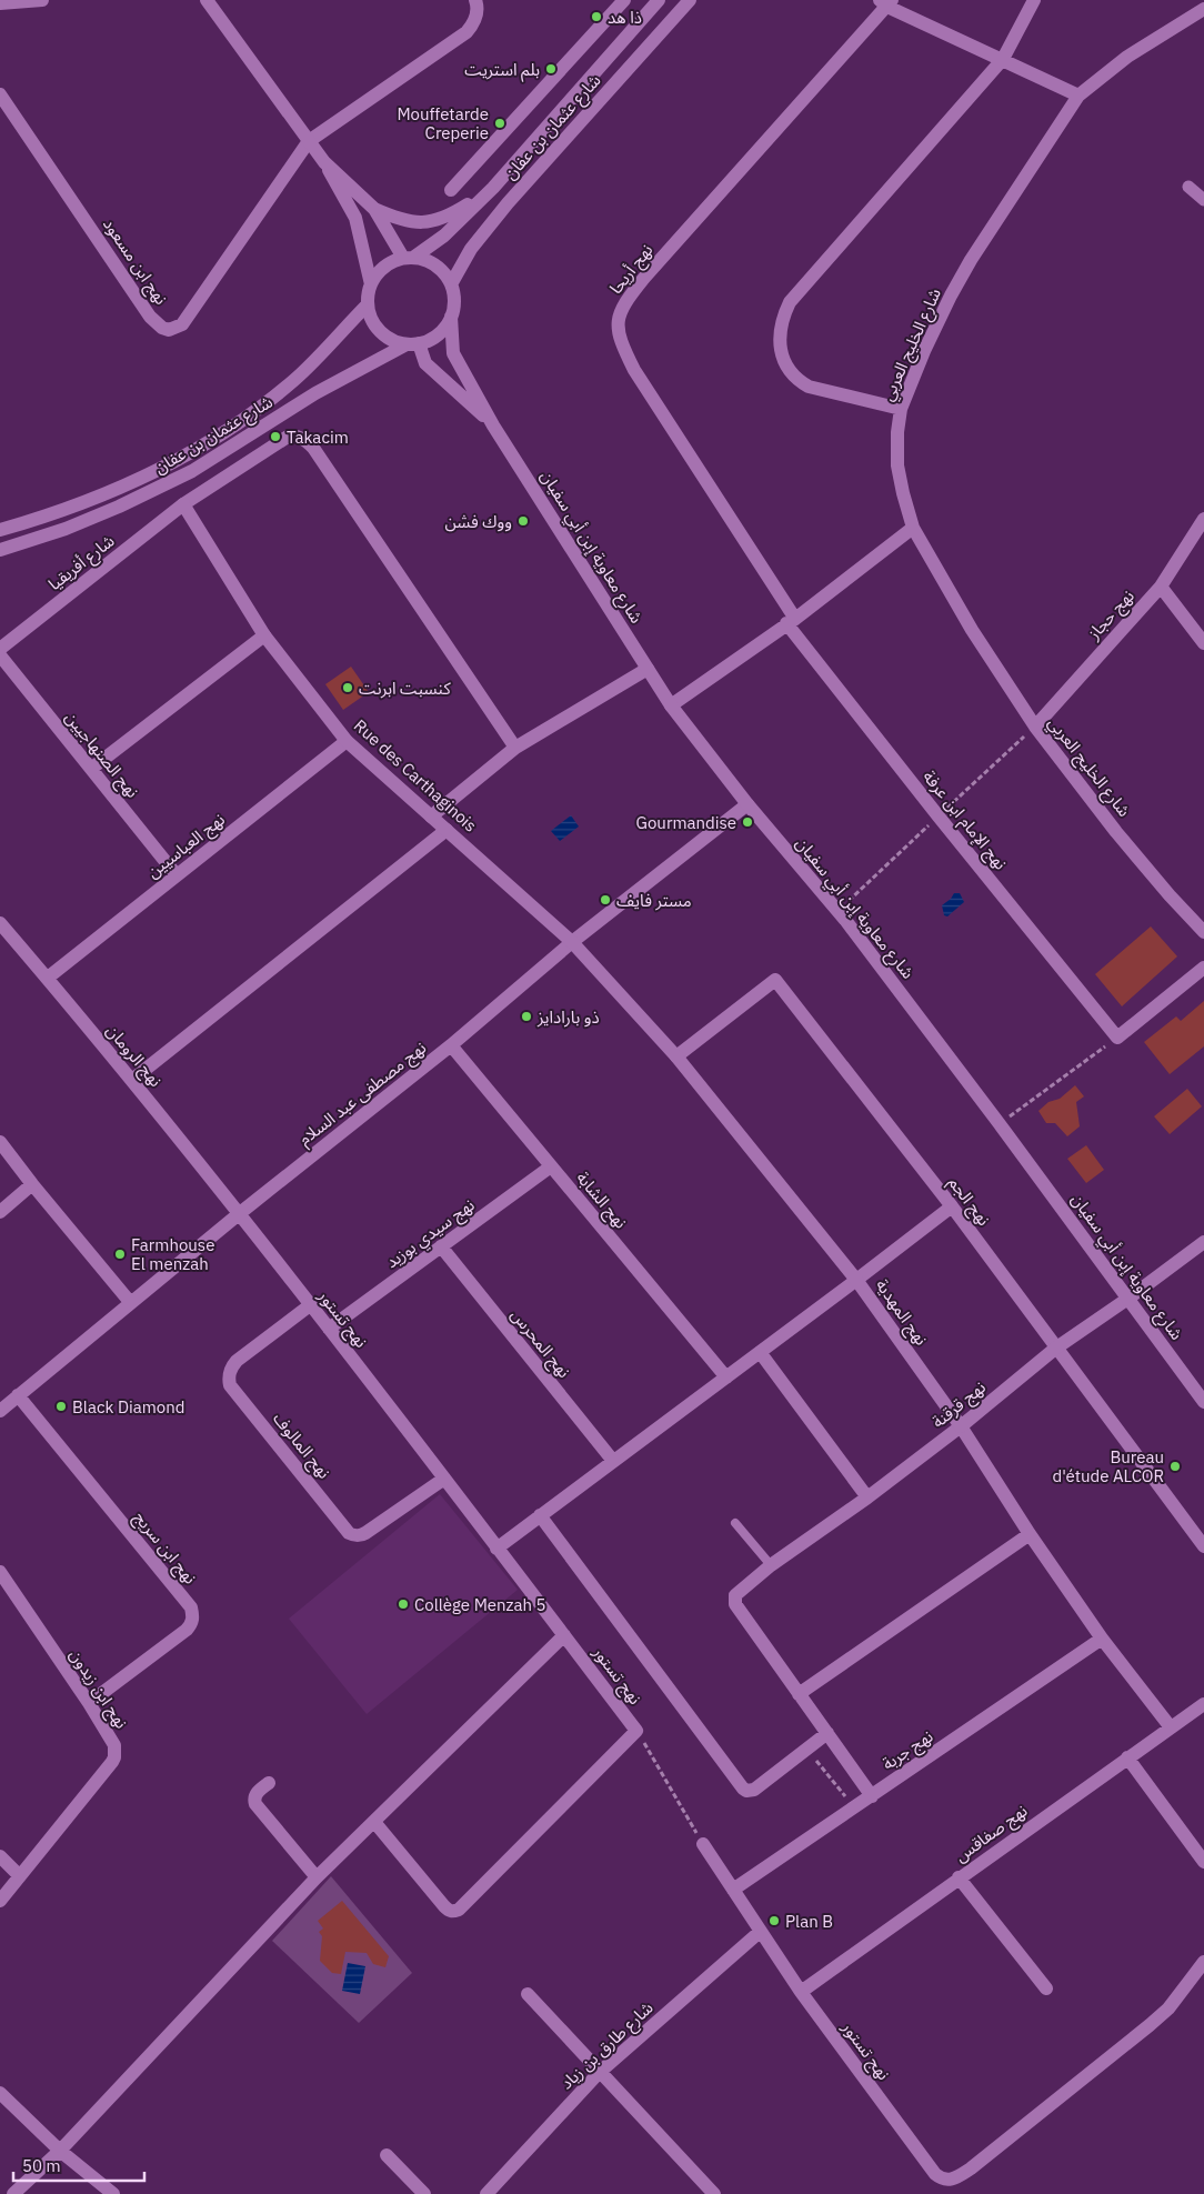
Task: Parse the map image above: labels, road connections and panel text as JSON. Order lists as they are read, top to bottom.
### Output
{
  "streets": {
    "street": [
      "شارع عثمان بن عفان",
      "نهج ابن مسعود",
      "نهج أريحا",
      "شارع الخليج العربي",
      "شارع معاوية إبن أبي سفيان",
      "شارع أفريقيا",
      "نهج حجاز",
      "نهج الصنهاجيين",
      "Rue des Carthaginois",
      "نهج الإمام ابن عرفة",
      "نهج العباسيين",
      "نهج الرومان",
      "نهج مصطفى عبد السلام",
      "نهج الشابة",
      "نهج الجم",
      "نهج سيدي بوزيد",
      "نهج المهدية",
      "نهج تستور",
      "نهج المحرس",
      "نهج قرقنة",
      "نهج المالوف",
      "نهج ابن سريج",
      "نهج ابن زيدون",
      "نهج جربة",
      "نهج صفاقس",
      "شارع طارق بن زياد"
    ]
  },
  "crossings": [
    ["شارع عثمان بن عفان", "شارع معاوية إبن أبي سفيان"],
    ["نهج أريحا", "نهج الإمام ابن عرفة"],
    ["شارع الخليج العربي", "نهج حجاز"],
    ["شارع معاوية إبن أبي سفيان", "نهج مصطفى عبد السلام"],
    ["شارع معاوية إبن أبي سفيان", "نهج قرقنة"],
    ["شارع أفريقيا", "Rue des Carthaginois"],
    ["نهج الصنهاجيين", "نهج العباسيين"],
    ["Rue des Carthaginois", "نهج العباسيين"],
    ["Rue des Carthaginois", "نهج مصطفى عبد السلام"],
    ["Rue des Carthaginois", "نهج المهدية"],
    ["نهج العباسيين", "نهج الرومان"],
    ["نهج الرومان", "نهج مصطفى عبد السلام"],
    ["نهج الرومان", "نهج تستور"],
    ["نهج مصطفى عبد السلام", "نهج الشابة"],
    ["نهج مصطفى عبد السلام", "نهج المهدية"],
    ["نهج مصطفى عبد السلام", "نهج تستور"],
    ["نهج مصطفى عبد السلام", "نهج ابن سريج"],
    ["نهج الشابة", "نهج سيدي بوزيد"],
    ["نهج الجم", "نهج المهدية"],
    ["نهج الجم", "نهج قرقنة"],
    ["نهج سيدي بوزيد", "نهج تستور"],
    ["نهج سيدي بوزيد", "نهج المحرس"],
    ["نهج المهدية", "نهج قرقنة"],
    ["نهج المهدية", "نهج جربة"],
    ["نهج المهدية", "نهج صفاقس"],
    ["نهج تستور", "نهج المالوف"],
    ["نهج تستور", "نهج جربة"],
    ["نهج تستور", "نهج صفاقس"],
    ["نهج تستور", "شارع طارق بن زياد"],
    ["نهج ابن سريج", "نهج ابن زيدون"]
  ],
  "places": [
    "ذا هد",
    "بلم استريت",
    "Mouffetarde Creperie",
    "Takacim",
    "ووك فشن",
    "كنسبت ابرنت",
    "Gourmandise",
    "مستر فايف",
    "ذو بارادايز",
    "Farmhouse El menzah",
    "Black Diamond",
    "Bureau d'étude ALCOR",
    "Collège Menzah 5",
    "Plan B"
  ],
  "scale_bar": "50 m"
}
